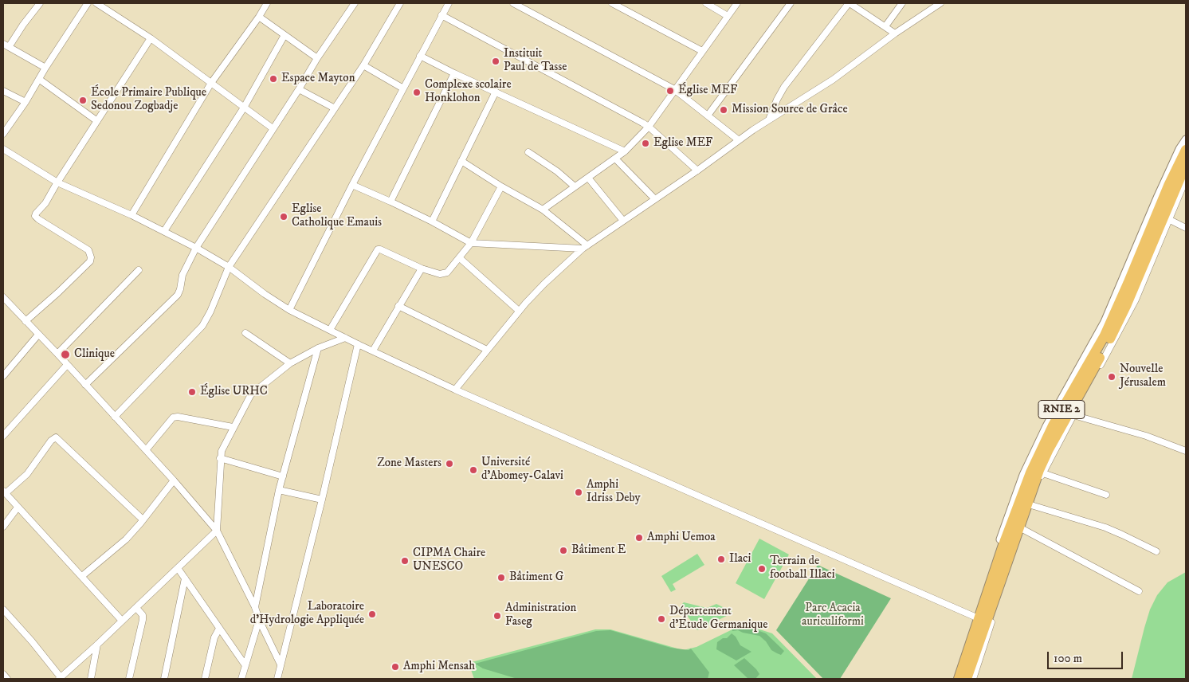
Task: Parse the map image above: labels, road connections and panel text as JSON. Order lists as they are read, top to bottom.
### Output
{
  "streets": {
    "highway": ["RNIE 2"]
  },
  "parks": ["Parc Acacia auriculiformi"],
  "places": [
    "Instituit Paul de Tasse",
    "Espace Mayton",
    "Église MEF",
    "Complexe scolaire Honklohon",
    "École Primaire Publique Sedonou Zogbadje",
    "Mission Source de Grâce",
    "Eglise MEF",
    "Eglise Catholique Emauis",
    "Clinique",
    "Nouvelle Jérusalem",
    "Église URHC",
    "Zone Masters",
    "Université d'Abomey-Calavi",
    "Amphi Idriss Deby",
    "Amphi Uemoa",
    "Bâtiment E",
    "Ilaci",
    "CIPMA Chaire UNESCO",
    "Terrain de football Illaci",
    "Bâtiment G",
    "Laboratoire d'Hydrologie Appliquée",
    "Administration Faseg",
    "Département d'Etude Germanique",
    "Amphi Mensah"
  ],
  "scale_bar": "100 m"
}
